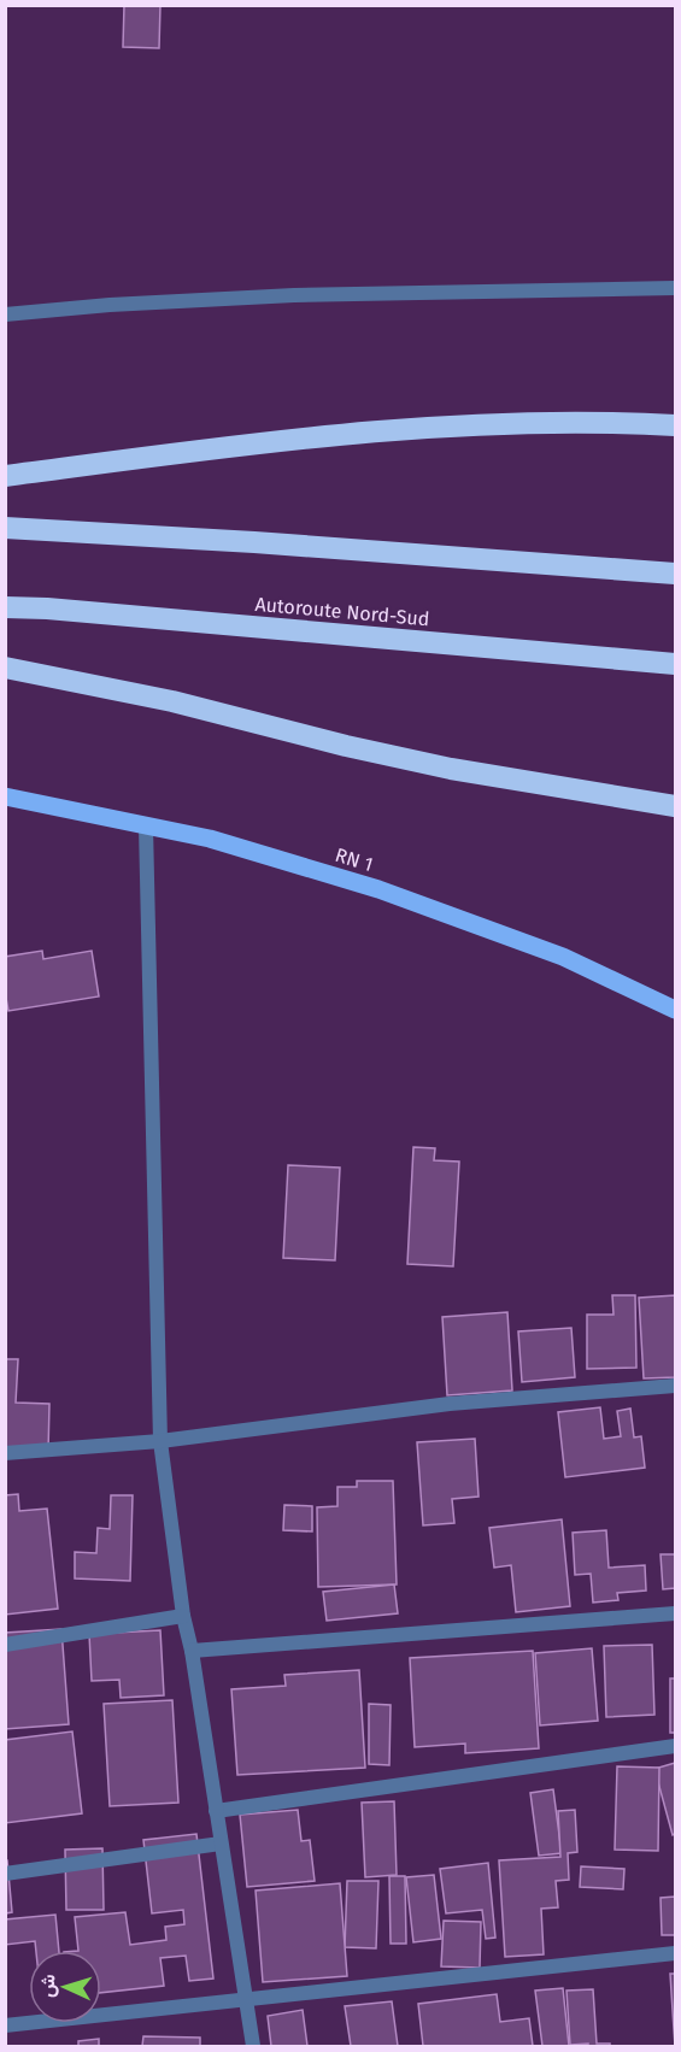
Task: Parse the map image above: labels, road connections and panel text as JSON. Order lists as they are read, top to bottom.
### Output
{
  "streets": {
    "highway": ["Autoroute Nord-Sud"],
    "main road": ["RN 1"]
  },
  "north": "left"
}
